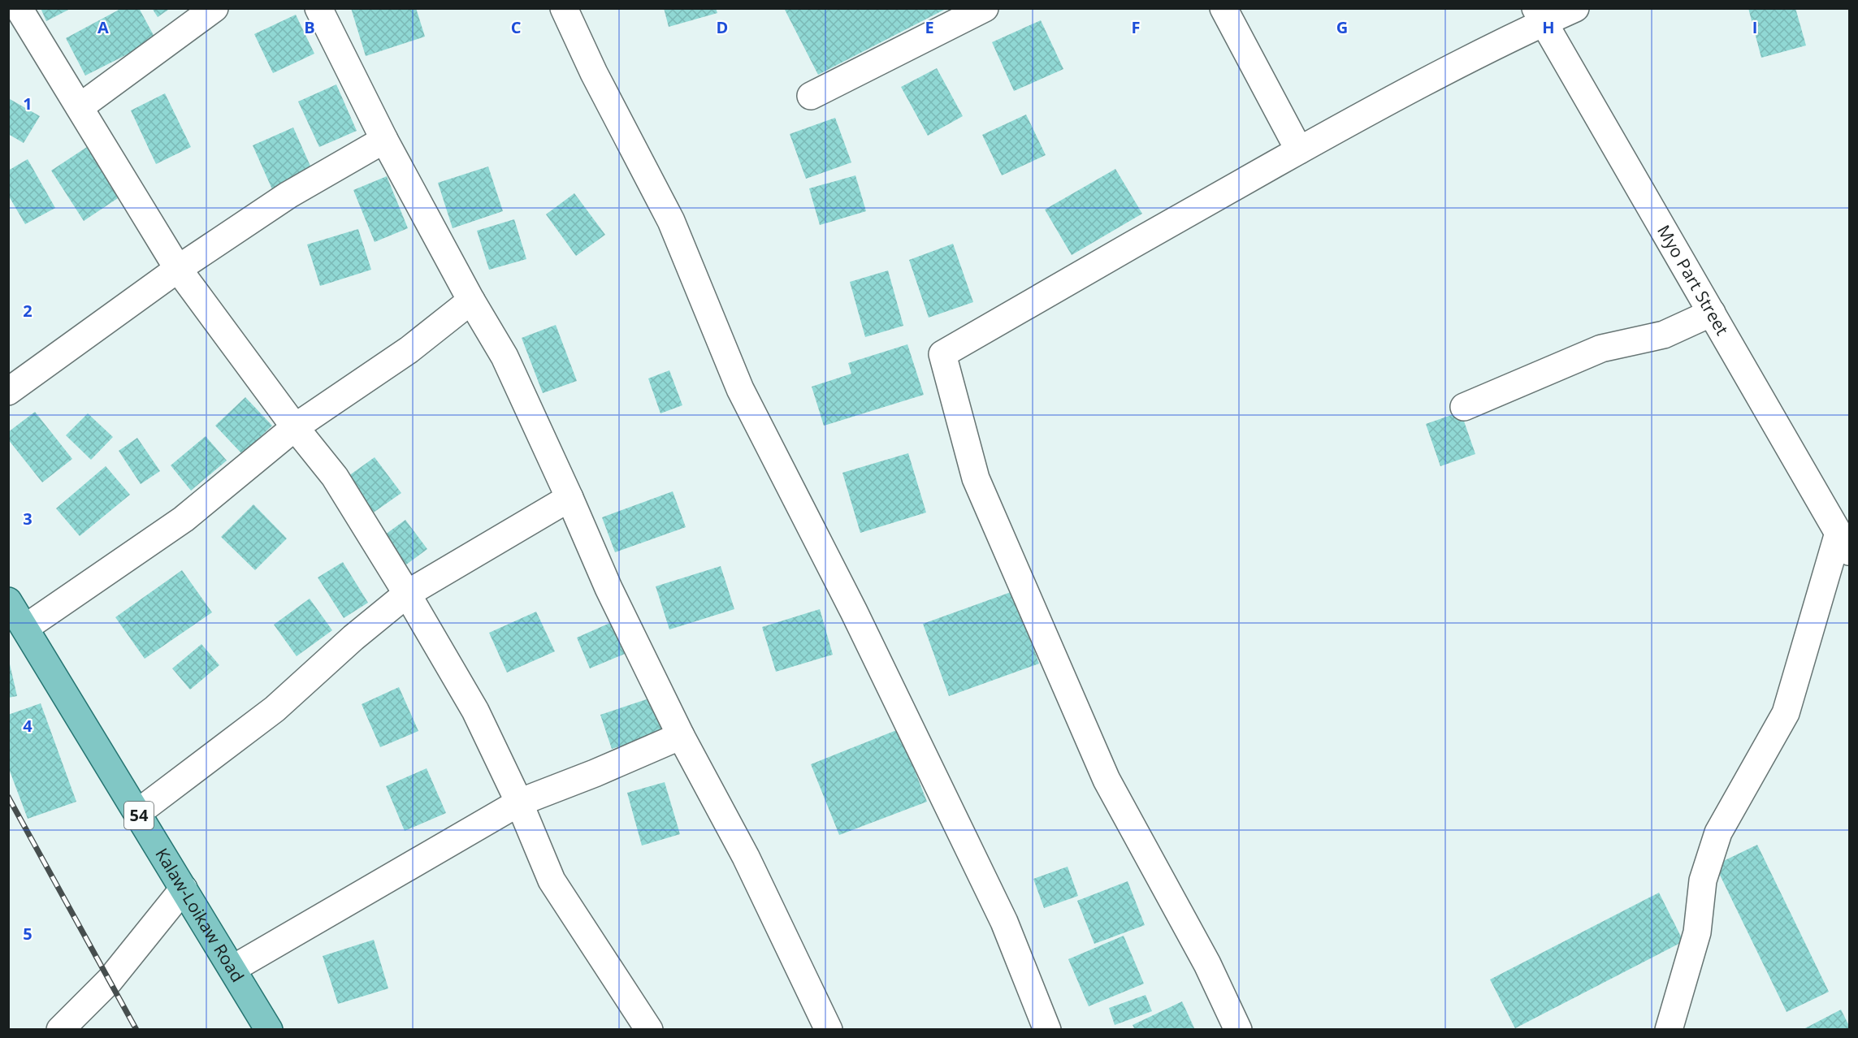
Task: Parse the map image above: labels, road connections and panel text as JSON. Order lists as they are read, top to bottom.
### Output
{
  "streets": {
    "main road": ["54", "Kalaw-Loikaw Road"],
    "street": ["Myo Part Street"]
  },
  "grid": {
    "columns": [
      "A",
      "B",
      "C",
      "D",
      "E",
      "F",
      "G",
      "H",
      "I"
    ],
    "rows": [
      "1",
      "2",
      "3",
      "4",
      "5"
    ]
  }
}
